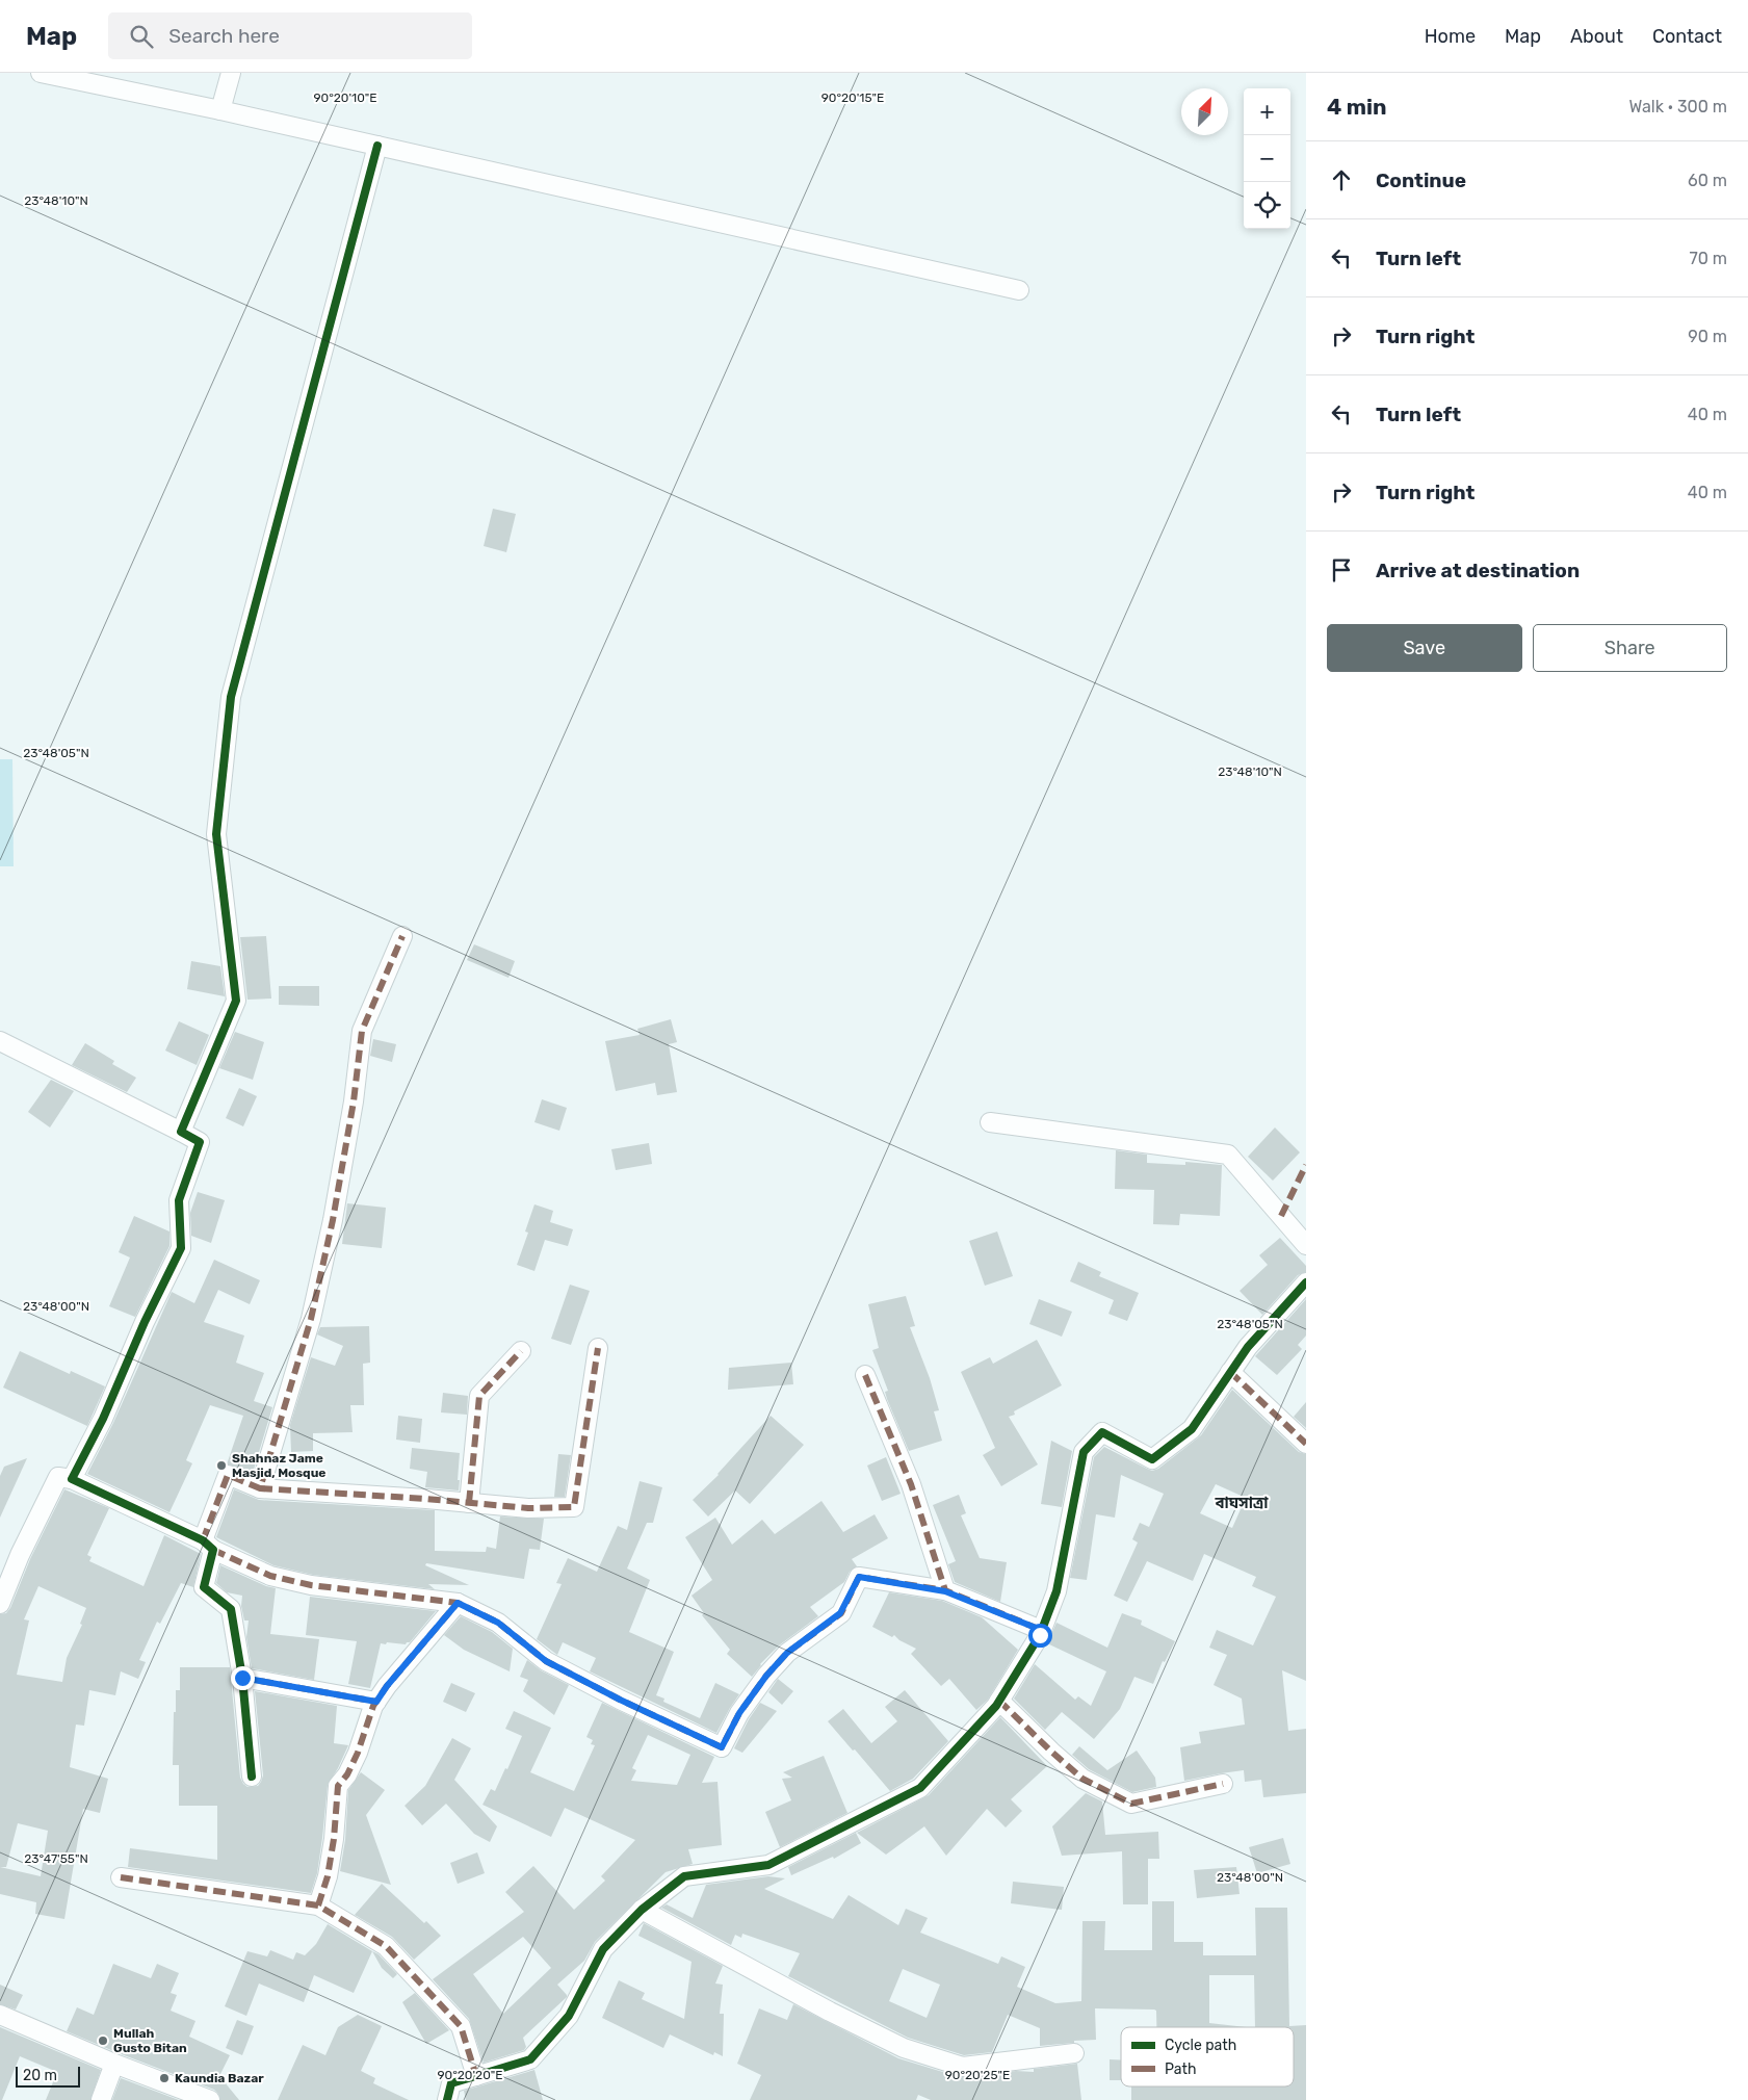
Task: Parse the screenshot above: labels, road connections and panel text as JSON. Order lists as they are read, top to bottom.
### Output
{
  "districts": ["বাঘসাত্রা"],
  "places": ["Shahnaz Jame Masjid, Mosque", "Mullah Gusto Bitan", "Kaundia Bazar"],
  "legend": ["Cycle path", "Path"],
  "scale_bar": "20 m",
  "north": "top right",
  "page": {
    "header": "Map",
    "search": "Search here",
    "nav": [
      "Home",
      "Map",
      "About",
      "Contact"
    ],
    "heading": ["4 min", "Walk · 300 m"],
    "map_buttons": ["+", "−"],
    "list": [
      ["Continue", "60 m"],
      ["Turn left", "70 m"],
      ["Turn right", "90 m"],
      ["Turn left", "40 m"],
      ["Turn right", "40 m"],
      "Arrive at destination"
    ],
    "buttons": ["Save", "Share"],
    "scale": "20 m"
  },
  "coordinates": [
    "90°20'10\"E",
    "90°20'15\"E",
    "23°48'10\"N",
    "23°48'05\"N",
    "23°48'00\"N",
    "23°47'55\"N",
    "90°20'20\"E",
    "90°20'25\"E"
  ]
}
